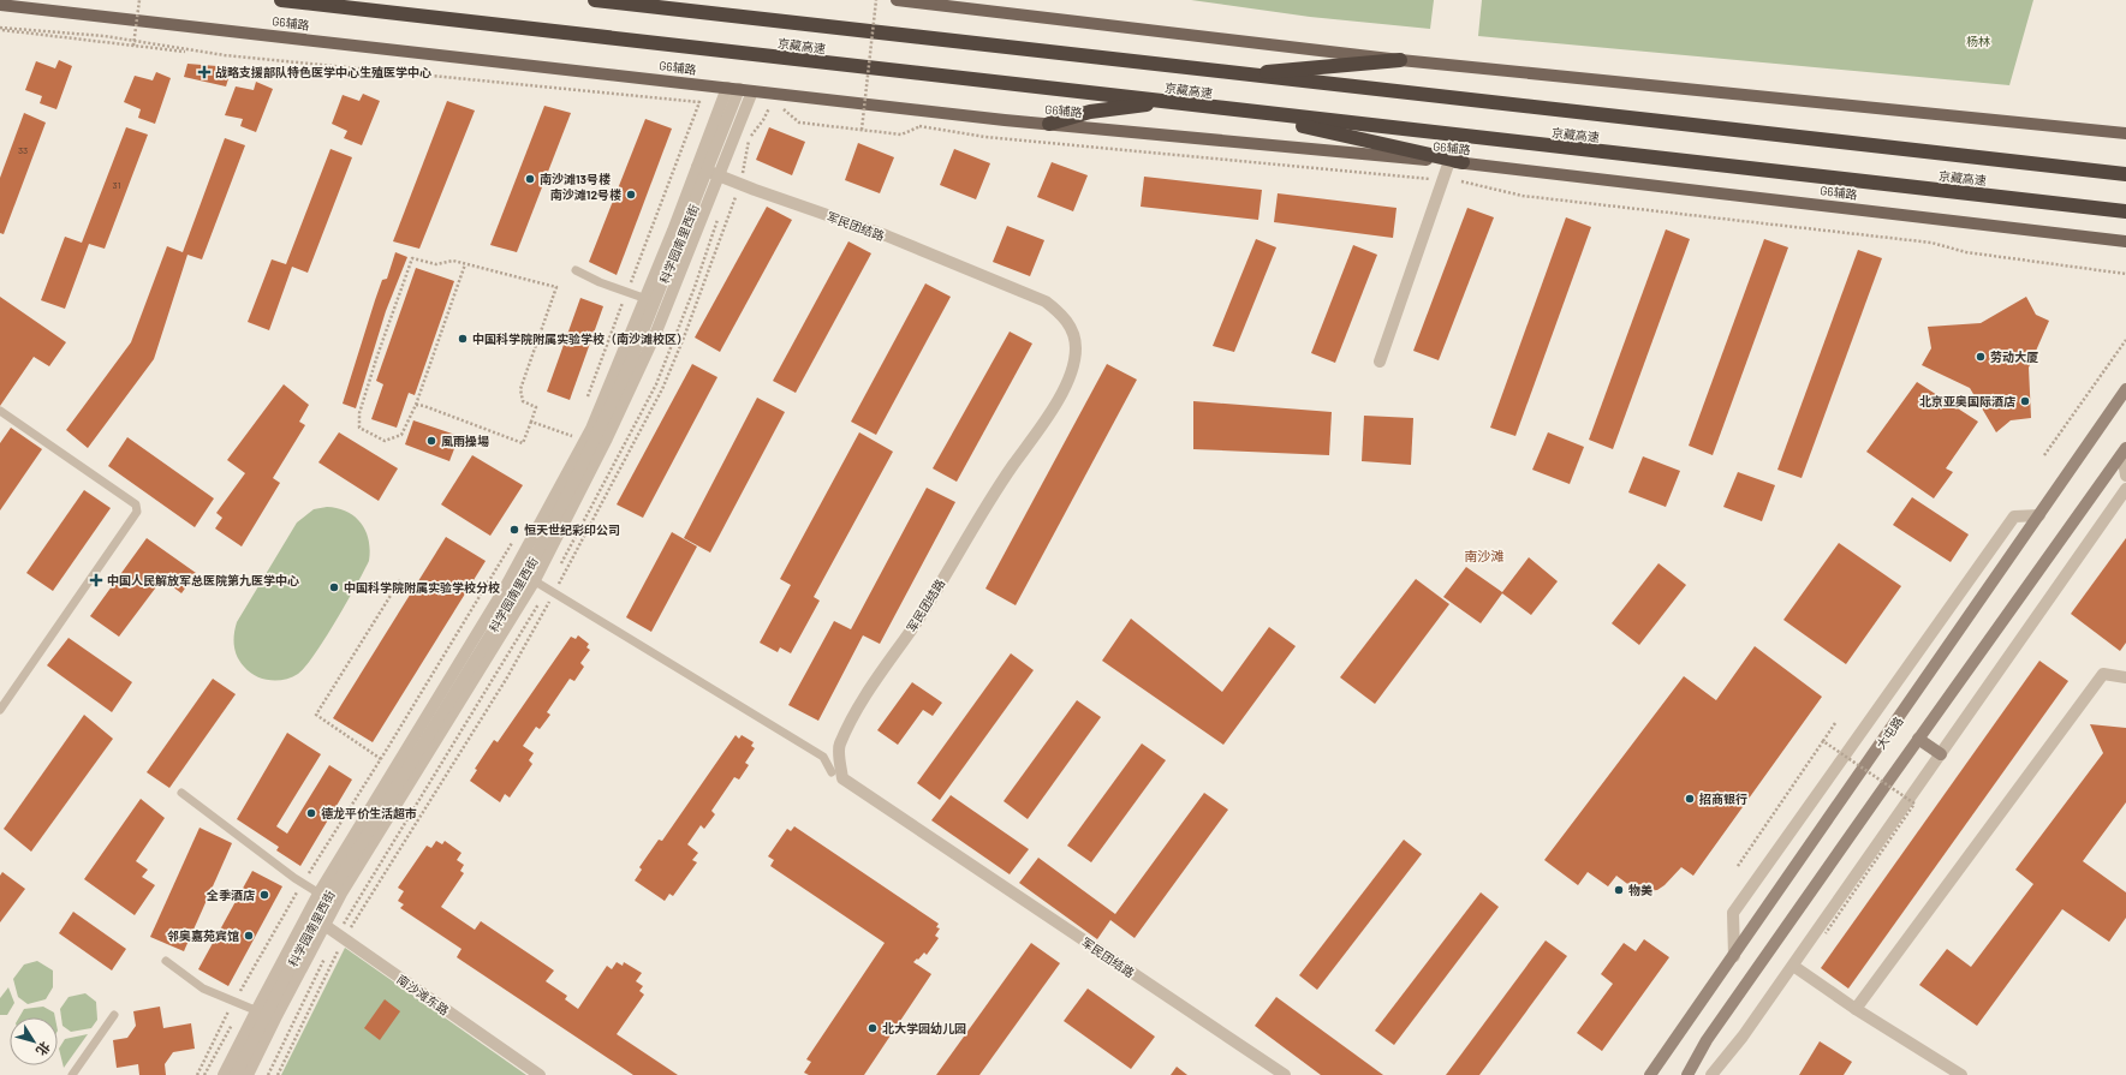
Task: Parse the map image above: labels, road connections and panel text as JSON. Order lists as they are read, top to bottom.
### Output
{
  "streets": {
    "highway": ["京藏高速"],
    "main road": ["G6辅路", "大屯路"],
    "street": ["军民团结路", "科学园南里西街", "南沙滩东路"]
  },
  "crossings": [
    ["军民团结路", "科学园南里西街"],
    ["科学园南里西街", "南沙滩东路"]
  ],
  "districts": ["南沙滩"],
  "parks": ["杨林"],
  "places": {
    "health": ["战略支援部队特色医学中心生殖医学中心", "中国人民解放军总医院第九医学中心"],
    "other": [
      "南沙滩13号楼",
      "南沙滩12号楼",
      "中国科学院附属实验学校（南沙滩校区）",
      "劳动大厦",
      "北京亚奥国际酒店",
      "風雨操場",
      "恒天世纪彩印公司",
      "中国科学院附属实验学校分校",
      "招商银行",
      "德龙平价生活超市",
      "物美",
      "全季酒店",
      "邻奥嘉苑宾馆",
      "北大学园幼儿园"
    ]
  },
  "house_numbers": ["33", "31"],
  "north": "bottom right"
}
